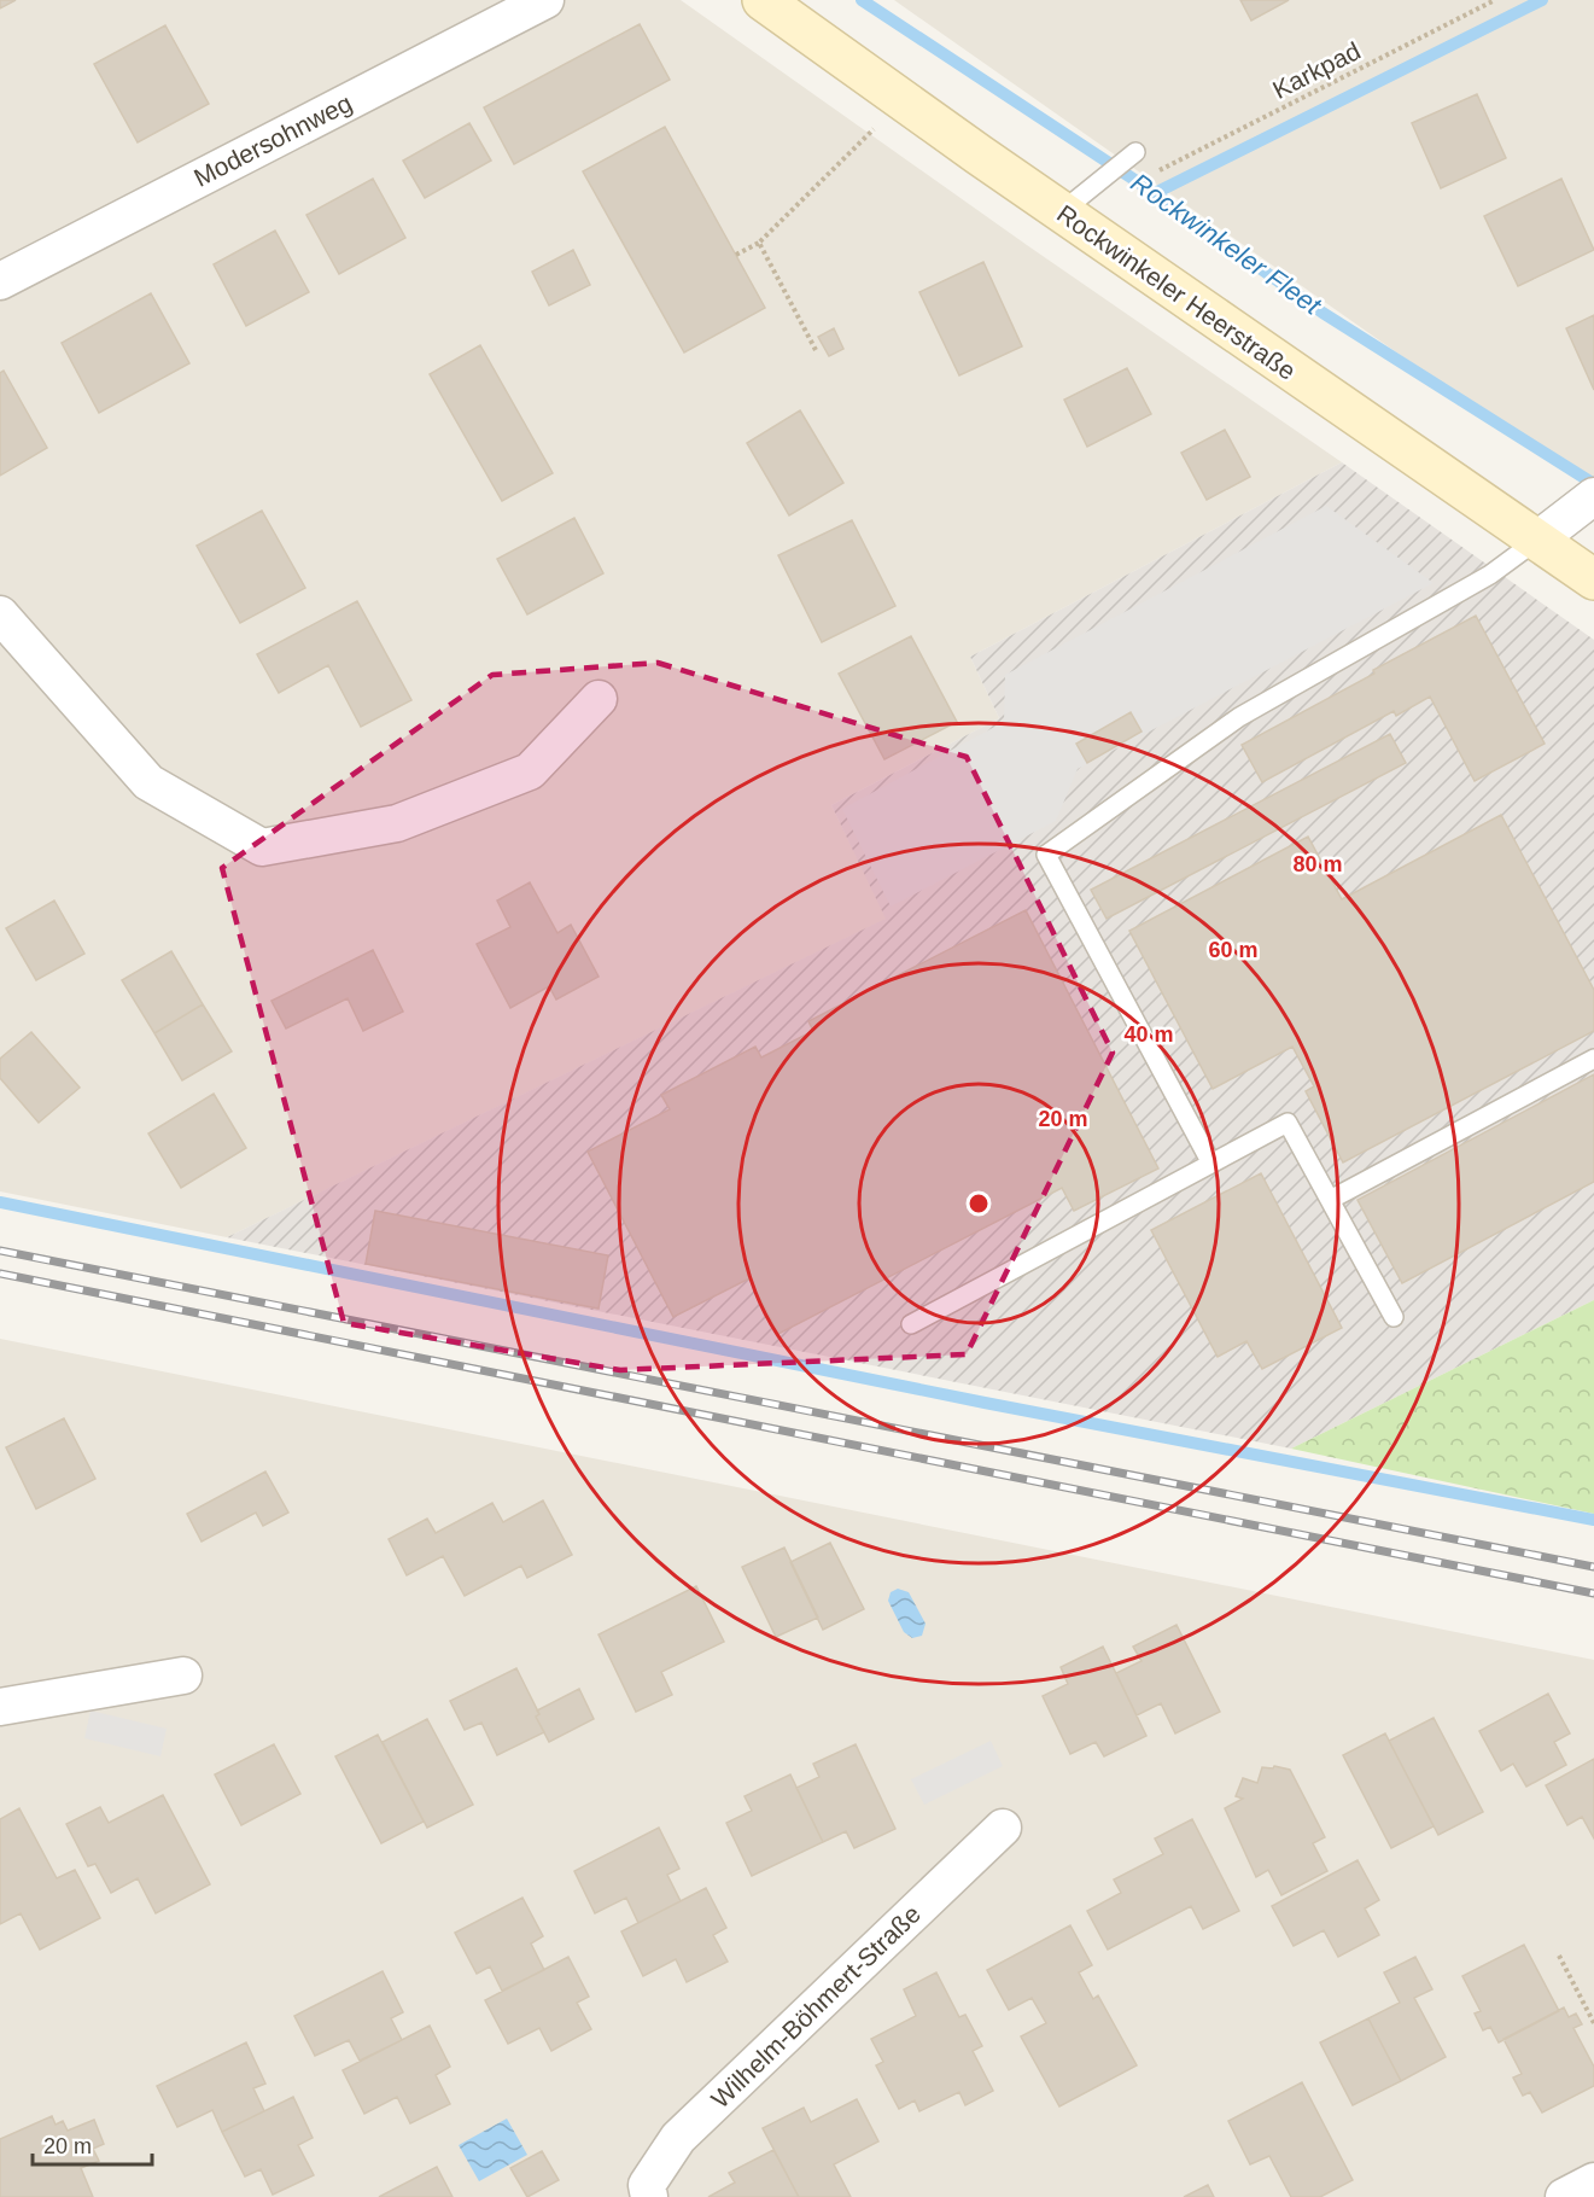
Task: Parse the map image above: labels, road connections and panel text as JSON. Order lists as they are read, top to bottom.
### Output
{
  "streets": {
    "main road": ["Rockwinkeler Heerstraße"],
    "street": ["Modersohnweg", "Wilhelm-Böhmert-Straße"],
    "path": ["Karkpad"]
  },
  "water": ["Rockwinkeler Fleet"],
  "scale_bar": "20 m",
  "rings": [
    "80 m",
    "60 m",
    "40 m",
    "20 m"
  ]
}
